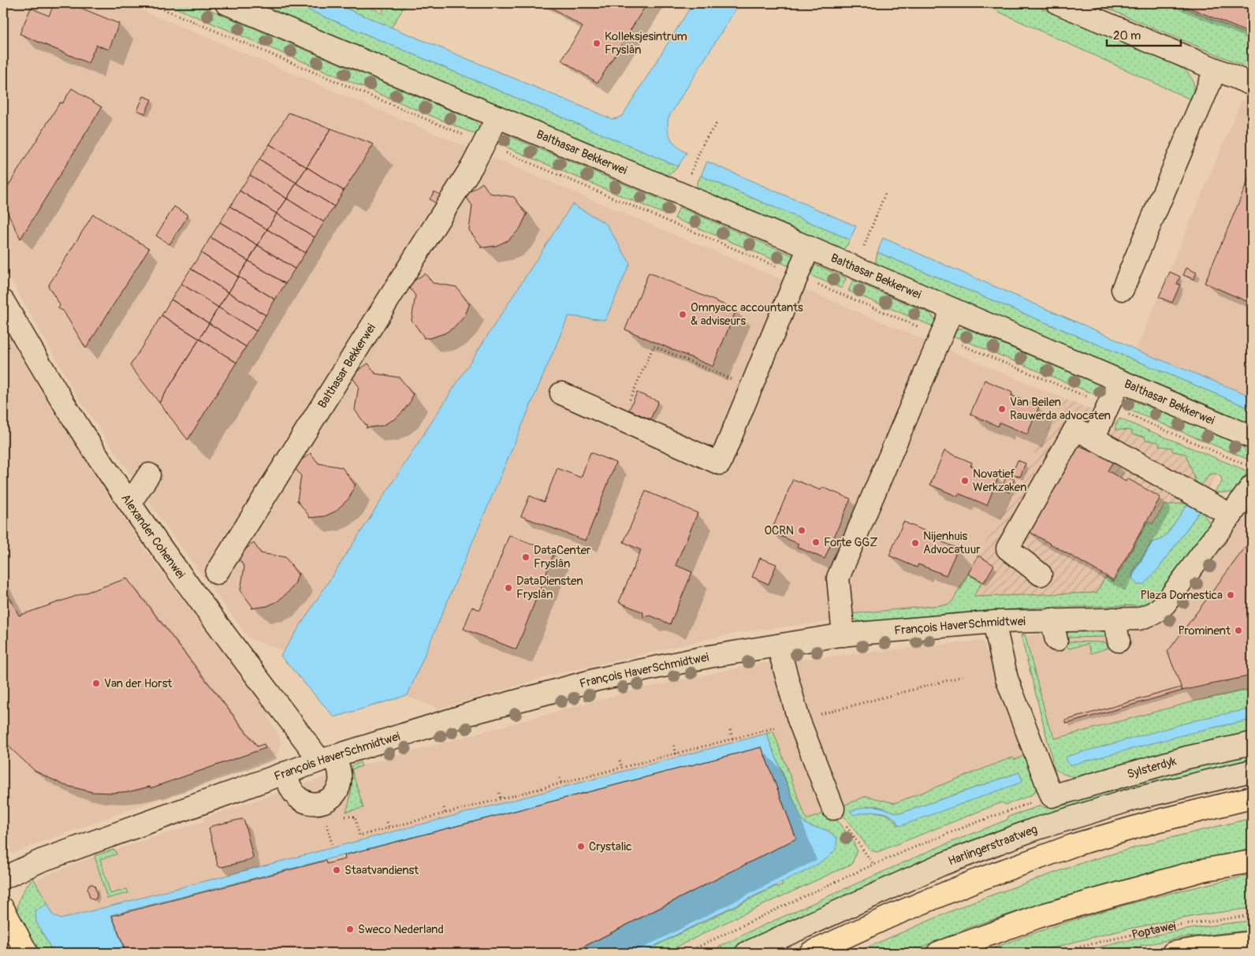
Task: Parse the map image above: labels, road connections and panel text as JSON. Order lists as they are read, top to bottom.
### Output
{
  "streets": {
    "street": [
      "Balthasar Bekkerwei",
      "Alexander Cohenwei",
      "François HaverSchmidtwei",
      "Sylsterdyk",
      "Harlingerstraatweg"
    ],
    "path": ["Poptawei"]
  },
  "crossings": [
    ["Alexander Cohenwei", "François HaverSchmidtwei"],
    ["François HaverSchmidtwei", "Sylsterdyk"]
  ],
  "places": [
    "Kolleksjesintrum Fryslân",
    "Omnyacc accountants & adviseurs",
    "Van Beilen Rauwerda advocaten",
    "Novatief Werkzaken",
    "OCRN",
    "Forte GGZ",
    "Nijenhuis Advocatuur",
    "DataCenter Fryslân",
    "DataDiensten Fryslân",
    "Plaza Domestica",
    "Prominent",
    "Van der Horst",
    "Crystalic",
    "Staatvandienst",
    "Sweco Nederland"
  ],
  "scale_bar": "20 m"
}
